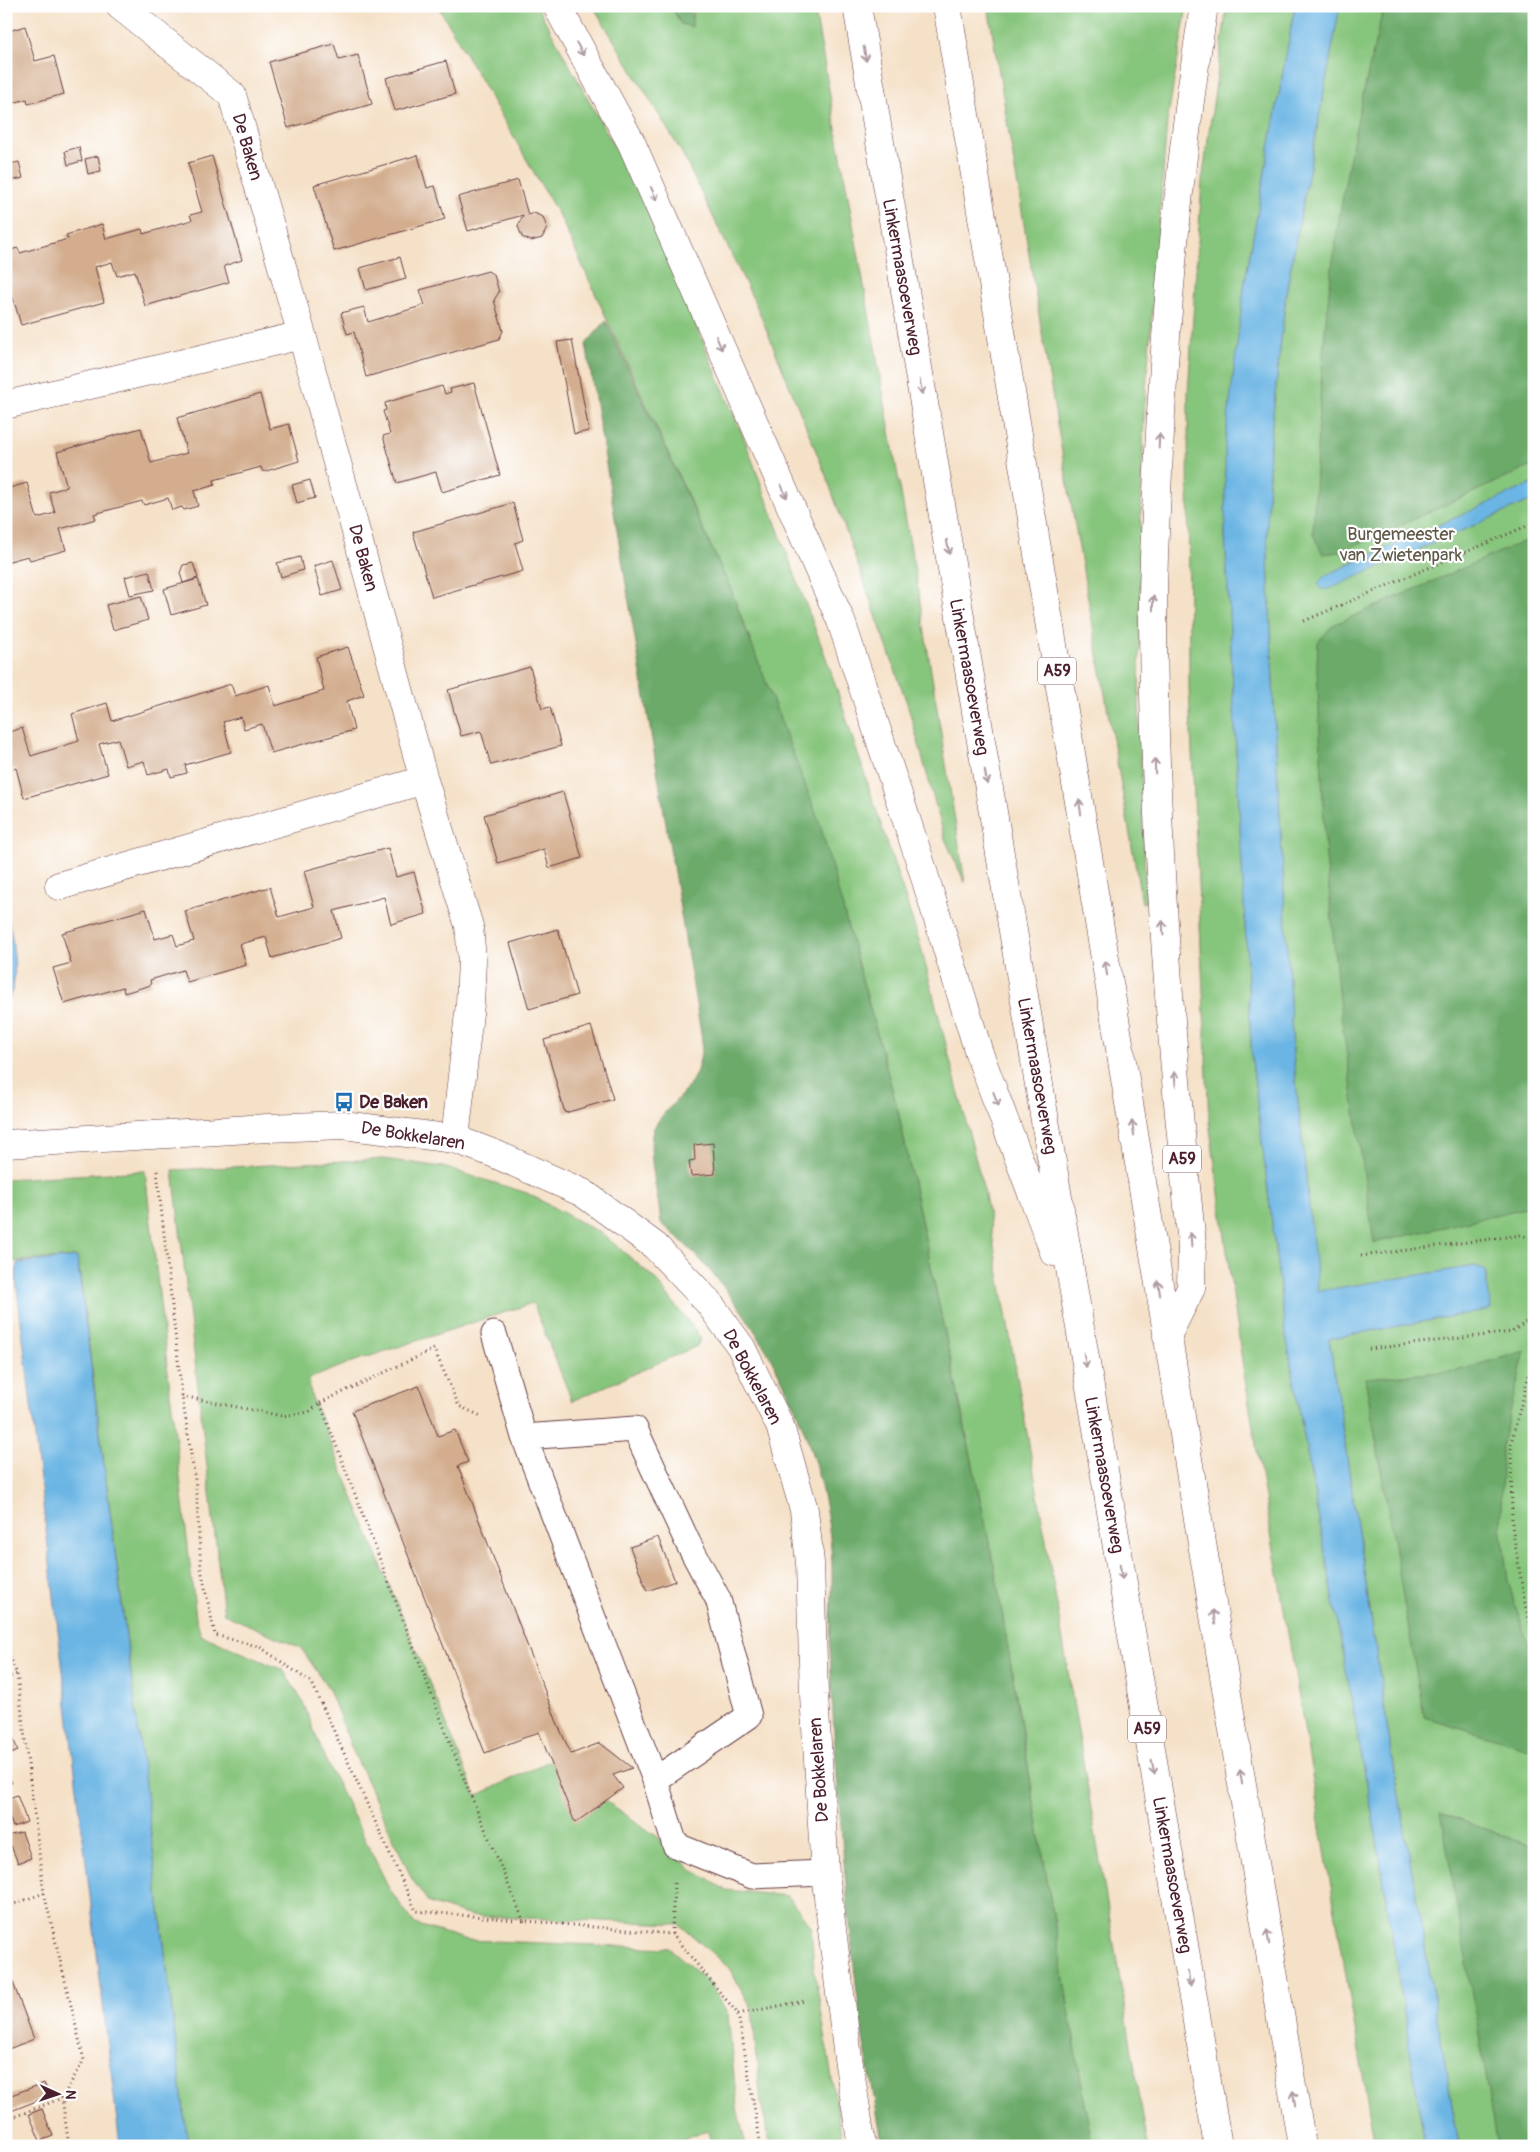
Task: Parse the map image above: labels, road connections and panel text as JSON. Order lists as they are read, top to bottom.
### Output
{
  "streets": {
    "main road": [
      "De Baken",
      "Linkermaasoeverweg",
      "A59",
      "De Bokkelaren"
    ]
  },
  "crossings": [
    ["De Baken", "De Bokkelaren"],
    ["Linkermaasoeverweg", "A59"]
  ],
  "parks": ["Burgemeester van Zwietenpark"],
  "places": {
    "bus stop": ["De Baken"]
  },
  "north": "right"
}
